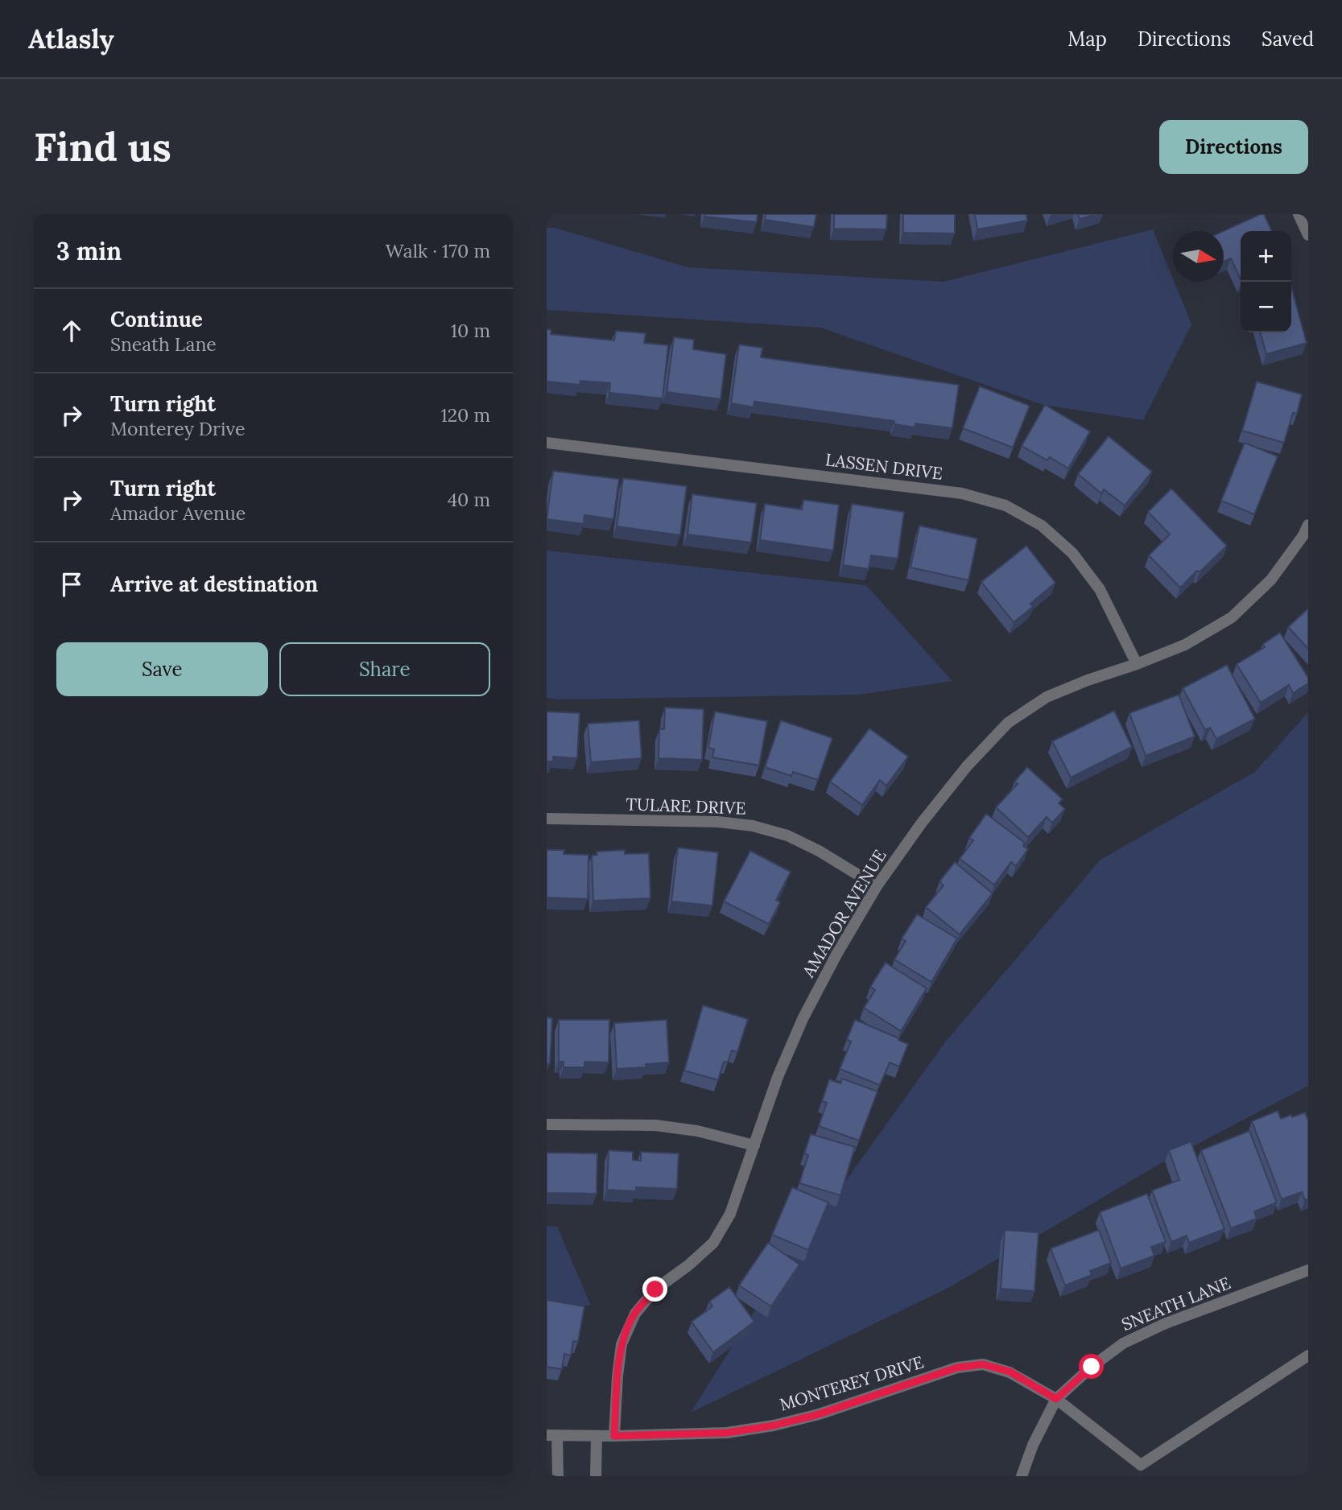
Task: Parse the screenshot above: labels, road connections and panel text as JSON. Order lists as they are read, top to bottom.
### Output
{
  "streets": {
    "street": [
      "LASSEN DRIVE",
      "TULARE DRIVE",
      "AMADOR AVENUE",
      "SNEATH LANE",
      "MONTEREY DRIVE"
    ]
  },
  "crossings": [
    ["LASSEN DRIVE", "AMADOR AVENUE"],
    ["TULARE DRIVE", "AMADOR AVENUE"],
    ["AMADOR AVENUE", "MONTEREY DRIVE"],
    ["SNEATH LANE", "MONTEREY DRIVE"]
  ],
  "north": "right",
  "page": {
    "header": "Atlasly",
    "nav": ["Map", "Directions", "Saved"],
    "buttons": [
      "Directions",
      ["Save", "Share"]
    ],
    "title": "Find us",
    "heading": ["3 min", "Walk · 170 m"],
    "map_buttons": ["+", "−"],
    "list": [
      ["Continue", "Sneath Lane", "10 m"],
      ["Turn right", "Monterey Drive", "120 m"],
      ["Turn right", "Amador Avenue", "40 m"],
      "Arrive at destination"
    ]
  }
}
